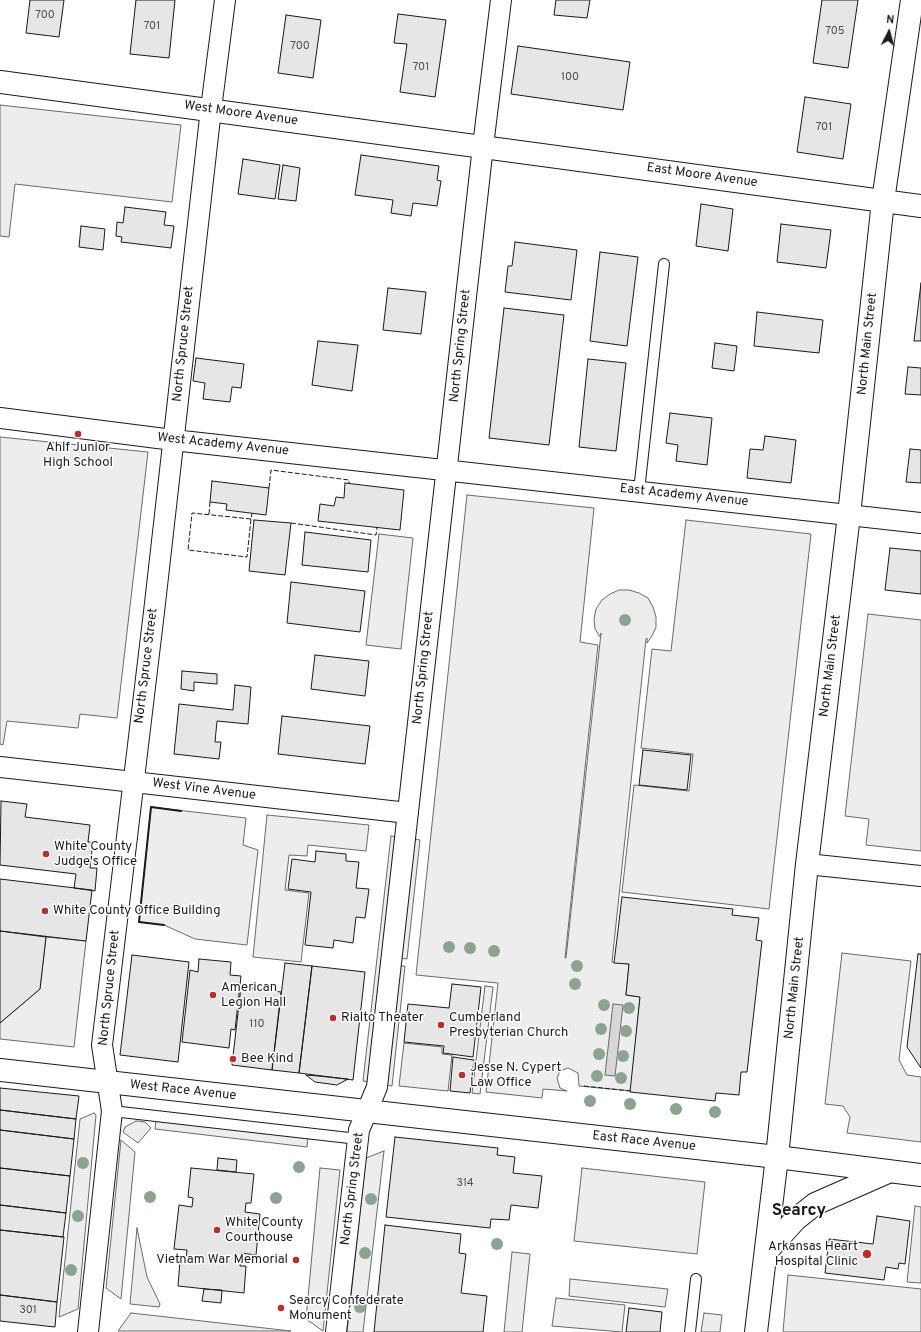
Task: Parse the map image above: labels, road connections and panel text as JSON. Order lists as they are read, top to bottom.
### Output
{
  "streets": {
    "street": [
      "West Moore Avenue",
      "East Moore Avenue",
      "North Spruce Street",
      "North Main Street",
      "North Spring Street",
      "West Academy Avenue",
      "East Academy Avenue",
      "West Vine Avenue",
      "West Race Avenue",
      "East Race Avenue"
    ]
  },
  "crossings": [
    ["West Moore Avenue", "East Moore Avenue"],
    ["West Moore Avenue", "North Spruce Street"],
    ["West Moore Avenue", "North Spring Street"],
    ["East Moore Avenue", "North Main Street"],
    ["East Moore Avenue", "North Spring Street"],
    ["North Spruce Street", "West Academy Avenue"],
    ["North Spruce Street", "West Vine Avenue"],
    ["North Spruce Street", "West Race Avenue"],
    ["North Main Street", "East Academy Avenue"],
    ["North Main Street", "East Race Avenue"],
    ["North Spring Street", "West Academy Avenue"],
    ["North Spring Street", "East Academy Avenue"],
    ["North Spring Street", "West Vine Avenue"],
    ["North Spring Street", "West Race Avenue"],
    ["North Spring Street", "East Race Avenue"],
    ["West Academy Avenue", "East Academy Avenue"],
    ["West Race Avenue", "East Race Avenue"]
  ],
  "districts": ["Searcy"],
  "places": [
    "Ahlf Junior High School",
    "White County Judge's Office",
    "White County Office Building",
    "American Legion Hall",
    "Rialto Theater",
    "Cumberland Presbyterian Church",
    "Bee Kind",
    "Jesse N. Cypert Law Office",
    "White County Courthouse",
    "Arkansas Heart Hospital Clinic",
    "Vietnam War Memorial",
    "Searcy Confederate Monument"
  ],
  "house_numbers": [
    "700",
    "701",
    "705",
    "700",
    "701",
    "100",
    "701",
    "110",
    "314",
    "301"
  ],
  "north": "top"
}
